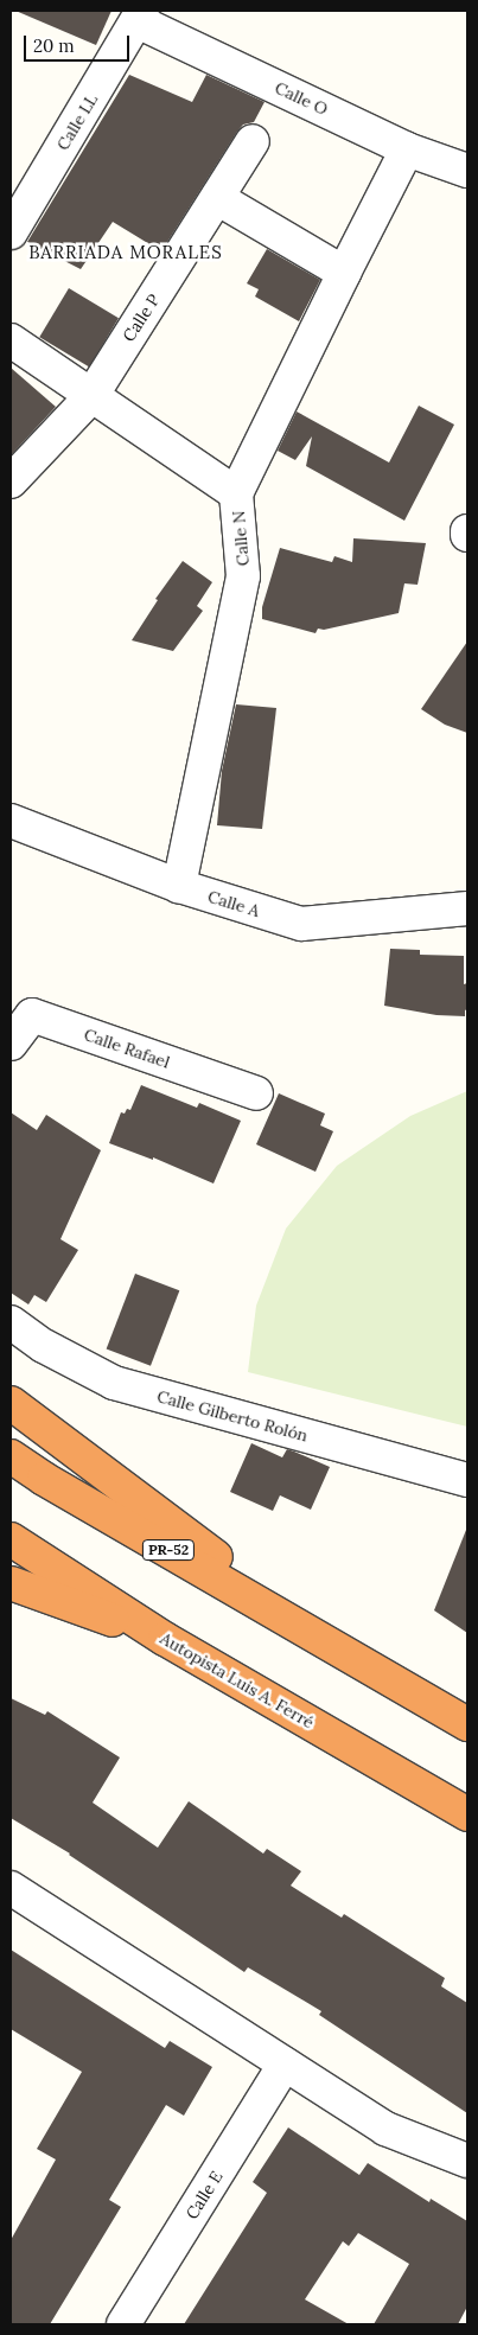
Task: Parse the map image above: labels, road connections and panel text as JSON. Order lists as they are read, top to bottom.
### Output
{
  "streets": {
    "highway": ["PR-52", "Autopista Luis A. Ferré"],
    "street": [
      "Calle O",
      "Calle LL",
      "Calle P",
      "Calle N",
      "Calle A",
      "Calle Rafael",
      "Calle Gilberto Rolón",
      "Calle E"
    ]
  },
  "crossings": [
    ["Calle O", "Calle LL"],
    ["Calle P", "Calle N"],
    ["Calle N", "Calle A"]
  ],
  "districts": ["BARRIADA MORALES"],
  "scale_bar": "20 m"
}
